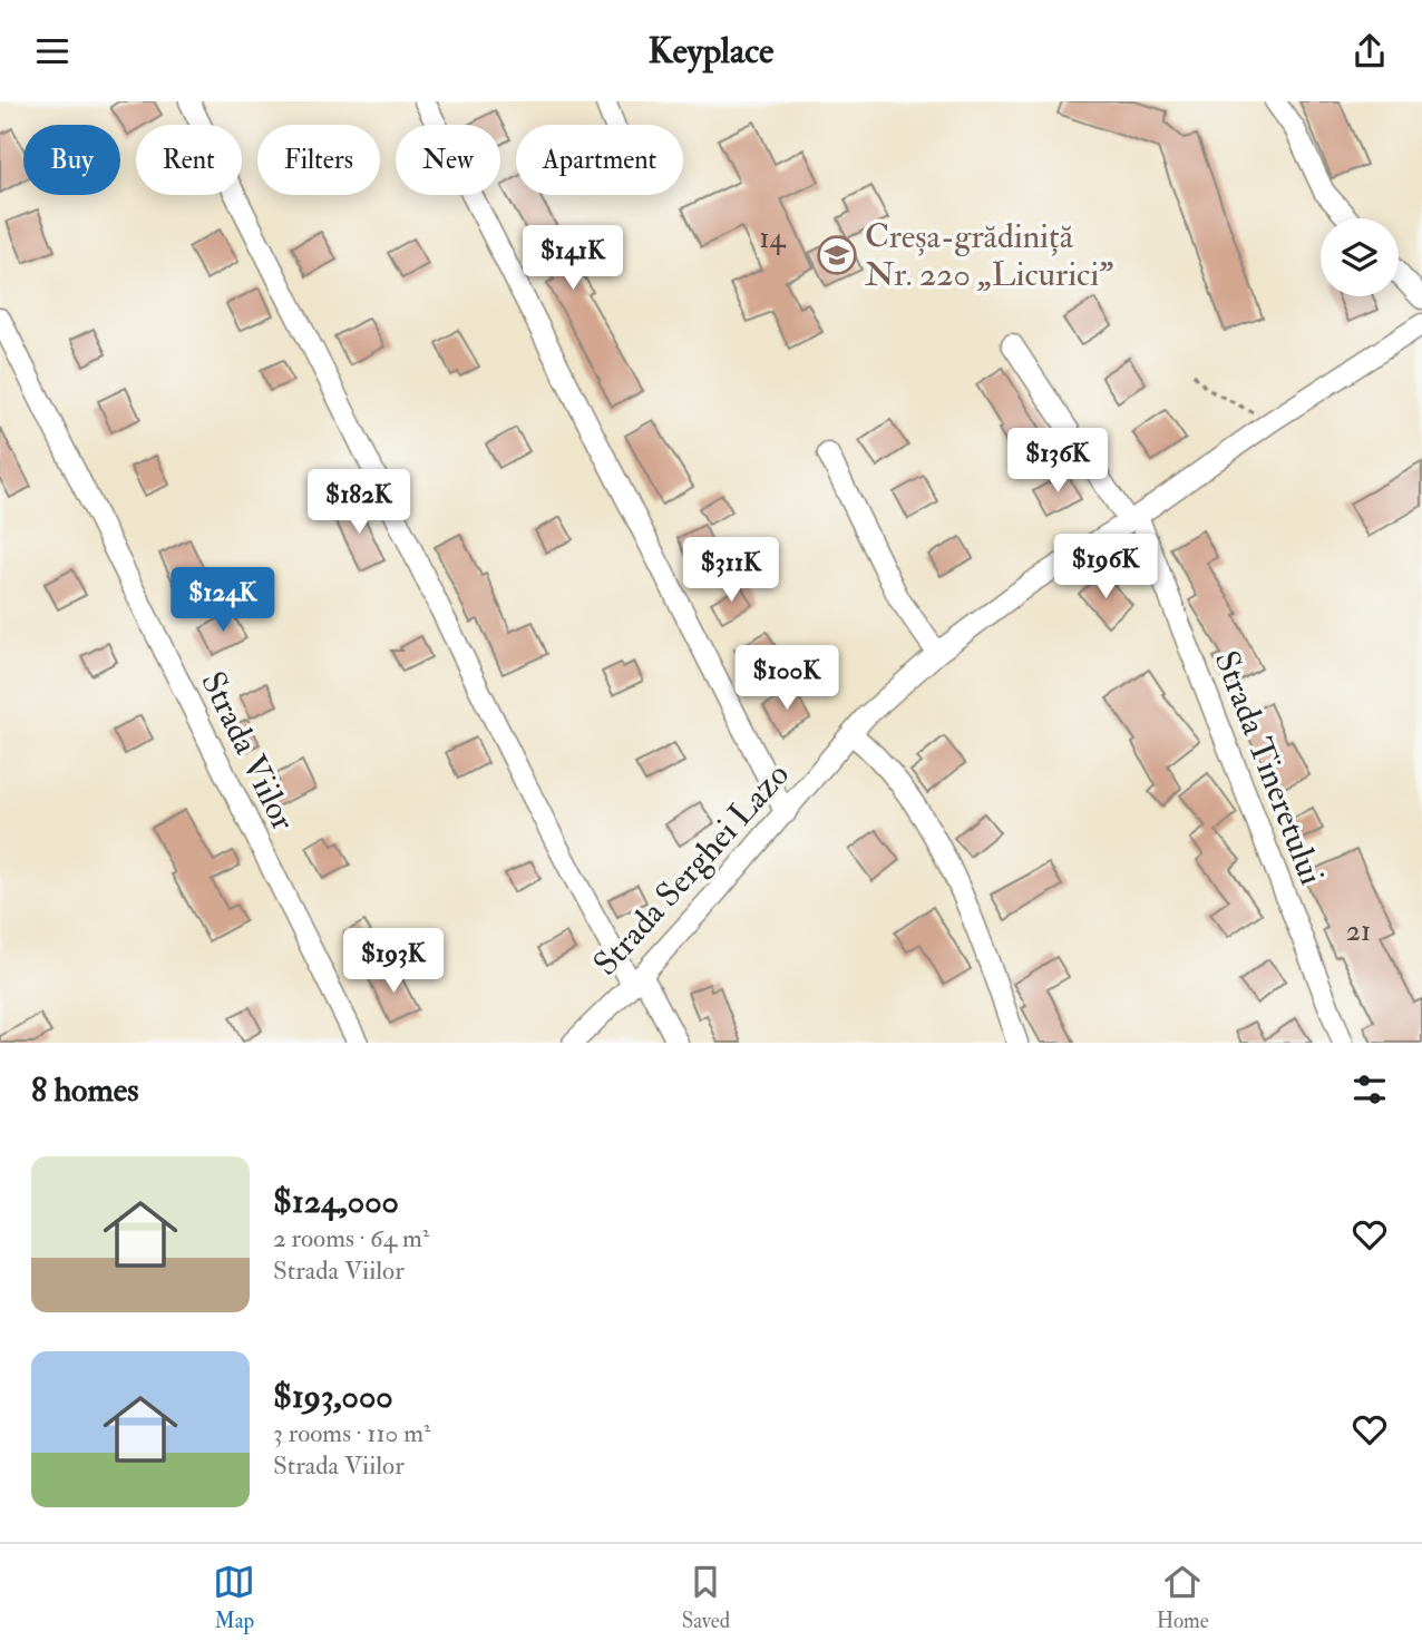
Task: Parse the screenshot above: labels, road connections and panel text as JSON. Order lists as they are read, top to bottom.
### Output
{
  "streets": {
    "street": ["Strada Viilor", "Strada Tineretului", "Strada Serghei Lazo"]
  },
  "crossings": [
    ["Strada Tineretului", "Strada Serghei Lazo"]
  ],
  "places": {
    "school or university": ["Creșa-grădiniță Nr. 220 „Licurici”"]
  },
  "house_numbers": ["14", "21"],
  "page": {
    "header": "Keyplace",
    "chip": [
      "Buy",
      "Rent",
      "Filters",
      "New",
      "Apartment"
    ],
    "price": [
      "$141K",
      "$136K",
      "$182K",
      "$196K",
      "$311K",
      "$124K",
      "$100K",
      "$193K"
    ],
    "heading": "8 homes",
    "list": [
      {
        "name": "$124,000",
        "note": "2 rooms · 64 m² · Strada Viilor"
      },
      {
        "name": "$193,000",
        "note": "3 rooms · 110 m² · Strada Viilor"
      }
    ],
    "tabs": ["Map", "Saved", "Home"]
  }
}
